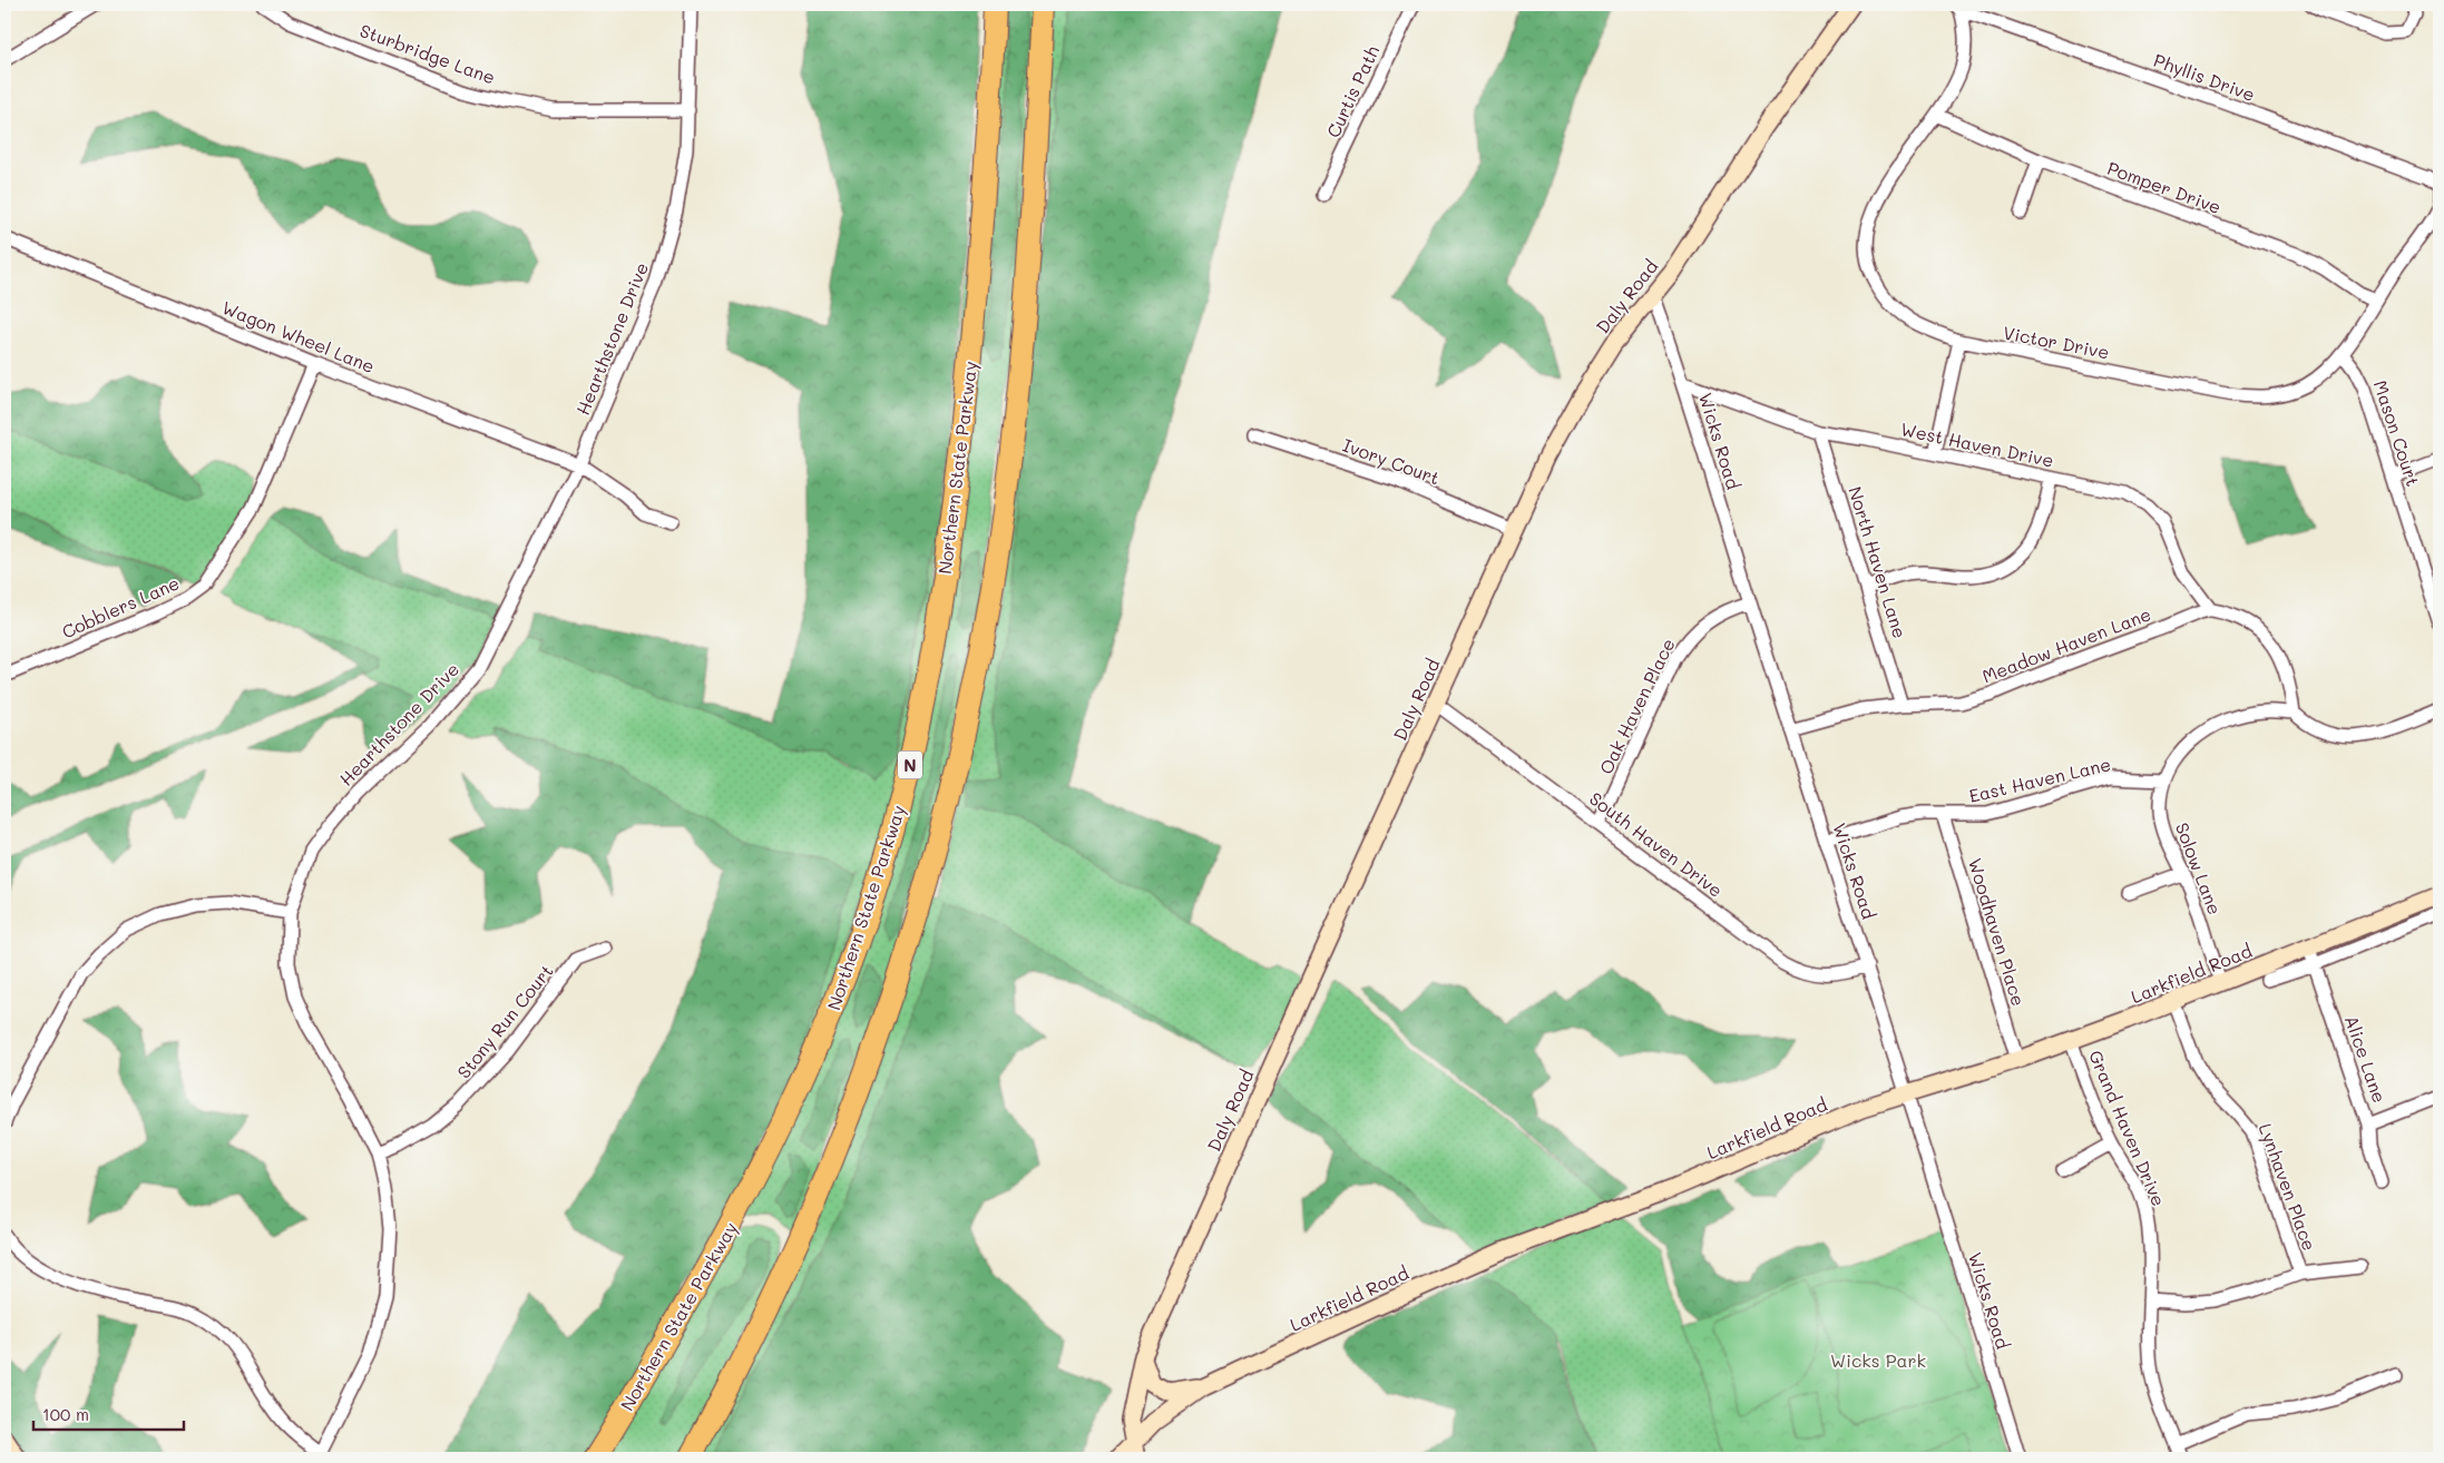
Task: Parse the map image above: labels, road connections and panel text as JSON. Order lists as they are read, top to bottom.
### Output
{
  "streets": {
    "highway": ["Northern State Parkway", "N"],
    "street": [
      "Sturbridge Lane",
      "Phyllis Drive",
      "Curtis Path",
      "Pomper Drive",
      "Daly Road",
      "Wagon Wheel Lane",
      "Hearthstone Drive",
      "Victor Drive",
      "Mason Court",
      "Wicks Road",
      "West Haven Drive",
      "Ivory Court",
      "North Haven Lane",
      "Cobblers Lane",
      "Meadow Haven Lane",
      "Oak Haven Place",
      "East Haven Lane",
      "South Haven Drive",
      "Solow Lane",
      "Woodhaven Place",
      "Larkfield Road",
      "Stony Run Court",
      "Alice Lane",
      "Grand Haven Drive",
      "Lynhaven Place"
    ]
  },
  "crossings": [
    ["Sturbridge Lane", "Hearthstone Drive"],
    ["Phyllis Drive", "Victor Drive"],
    ["Pomper Drive", "Victor Drive"],
    ["Daly Road", "Wicks Road"],
    ["Daly Road", "Ivory Court"],
    ["Daly Road", "South Haven Drive"],
    ["Daly Road", "Larkfield Road"],
    ["Wagon Wheel Lane", "Hearthstone Drive"],
    ["Wagon Wheel Lane", "Cobblers Lane"],
    ["Hearthstone Drive", "Stony Run Court"],
    ["Victor Drive", "Mason Court"],
    ["Wicks Road", "West Haven Drive"],
    ["Wicks Road", "Meadow Haven Lane"],
    ["Wicks Road", "Oak Haven Place"],
    ["Wicks Road", "East Haven Lane"],
    ["Wicks Road", "South Haven Drive"],
    ["Wicks Road", "Larkfield Road"],
    ["West Haven Drive", "North Haven Lane"],
    ["West Haven Drive", "Meadow Haven Lane"],
    ["North Haven Lane", "Meadow Haven Lane"],
    ["Oak Haven Place", "South Haven Drive"],
    ["East Haven Lane", "Solow Lane"],
    ["East Haven Lane", "Woodhaven Place"],
    ["Solow Lane", "Larkfield Road"],
    ["Woodhaven Place", "Larkfield Road"],
    ["Larkfield Road", "Alice Lane"],
    ["Larkfield Road", "Grand Haven Drive"],
    ["Larkfield Road", "Lynhaven Place"]
  ],
  "parks": ["Wicks Park"],
  "scale_bar": "100 m"
}
